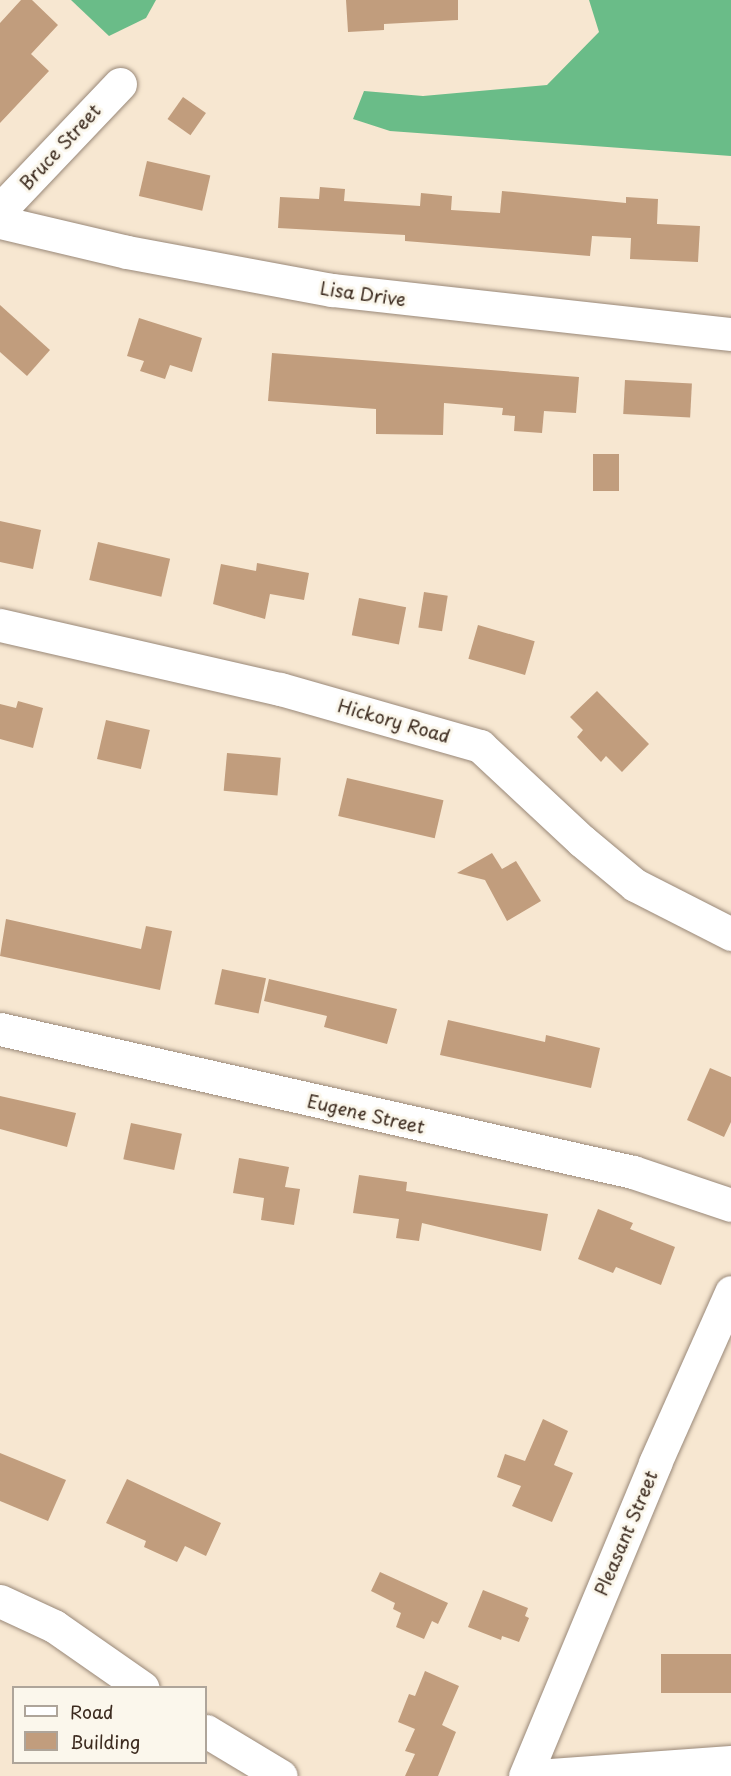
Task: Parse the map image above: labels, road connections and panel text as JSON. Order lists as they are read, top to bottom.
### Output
{
  "streets": {
    "street": [
      "Bruce Street",
      "Lisa Drive",
      "Hickory Road",
      "Eugene Street",
      "Pleasant Street"
    ]
  },
  "legend": ["Road", "Building"]
}
